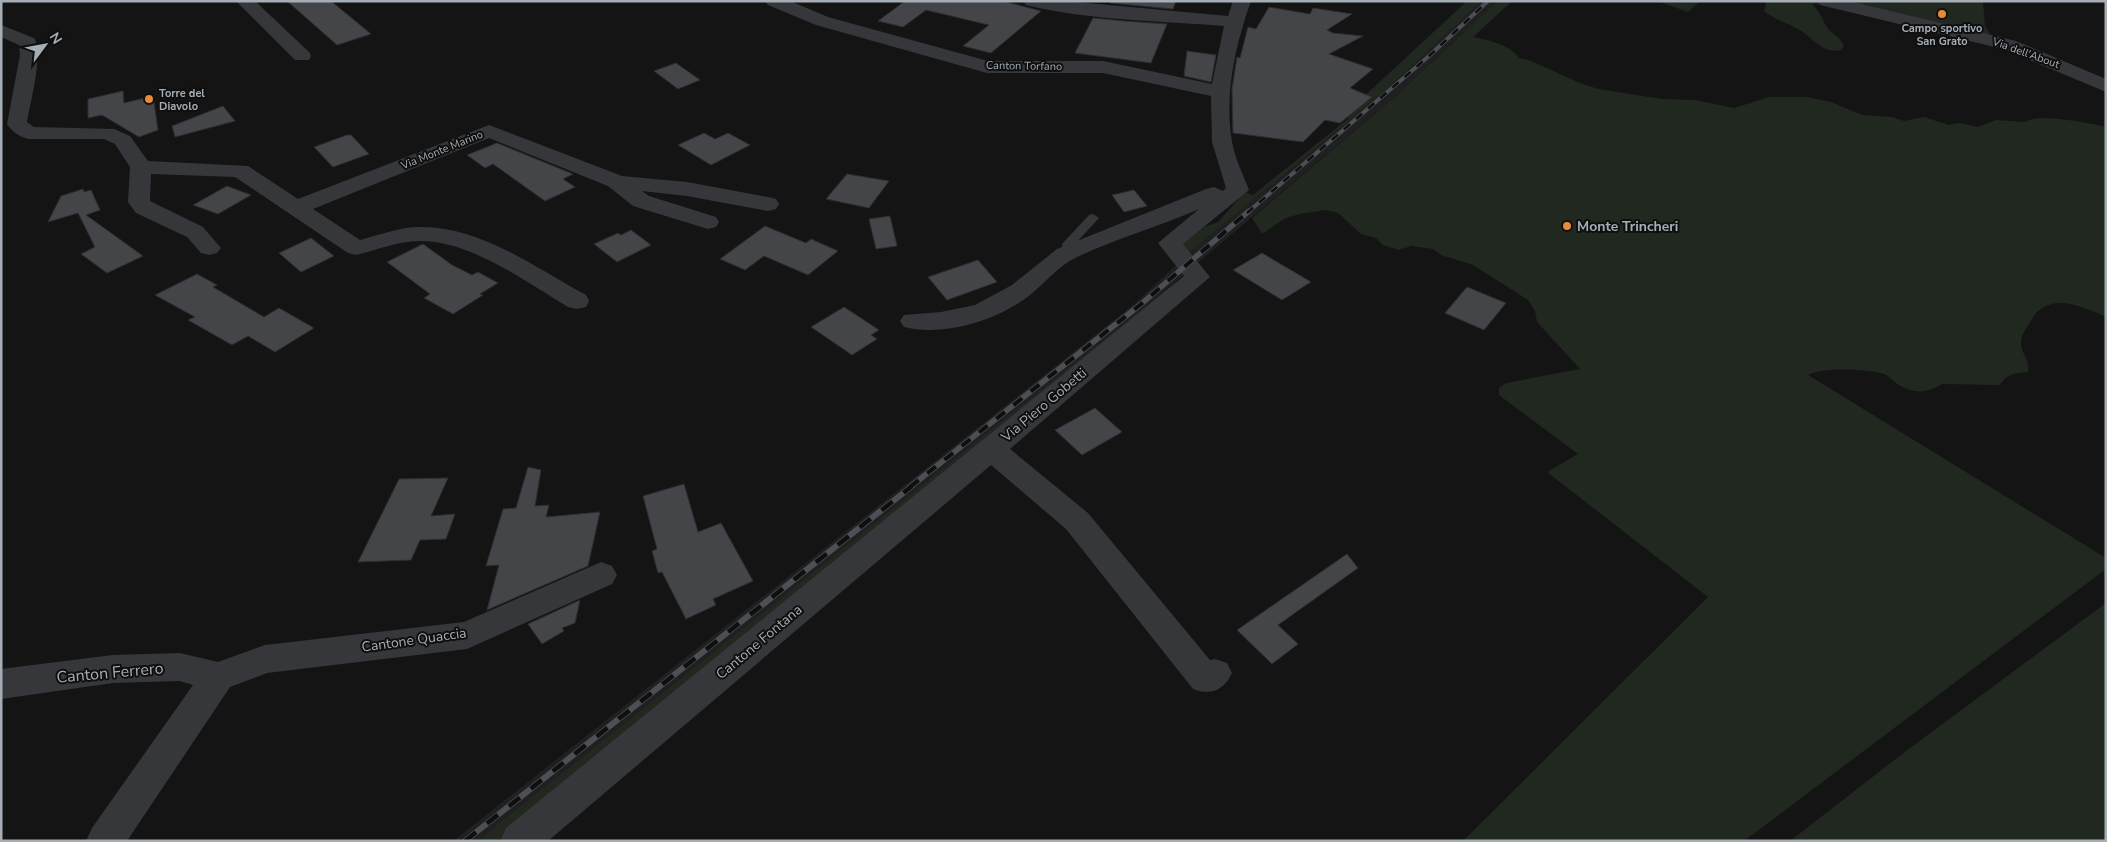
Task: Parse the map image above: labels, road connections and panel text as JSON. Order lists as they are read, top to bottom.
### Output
{
  "streets": {
    "street": [
      "Via dell'About",
      "Canton Torfano",
      "Via Monte Marino",
      "Via Piero Gobetti",
      "Cantone Quaccia",
      "Cantone Fontana",
      "Canton Ferrero"
    ]
  },
  "crossings": [
    ["Via Piero Gobetti", "Cantone Fontana"],
    ["Cantone Quaccia", "Canton Ferrero"]
  ],
  "places": ["Campo sportivo San Grato", "Torre del Diavolo", "Monte Trincheri"],
  "north": "top right"
}
